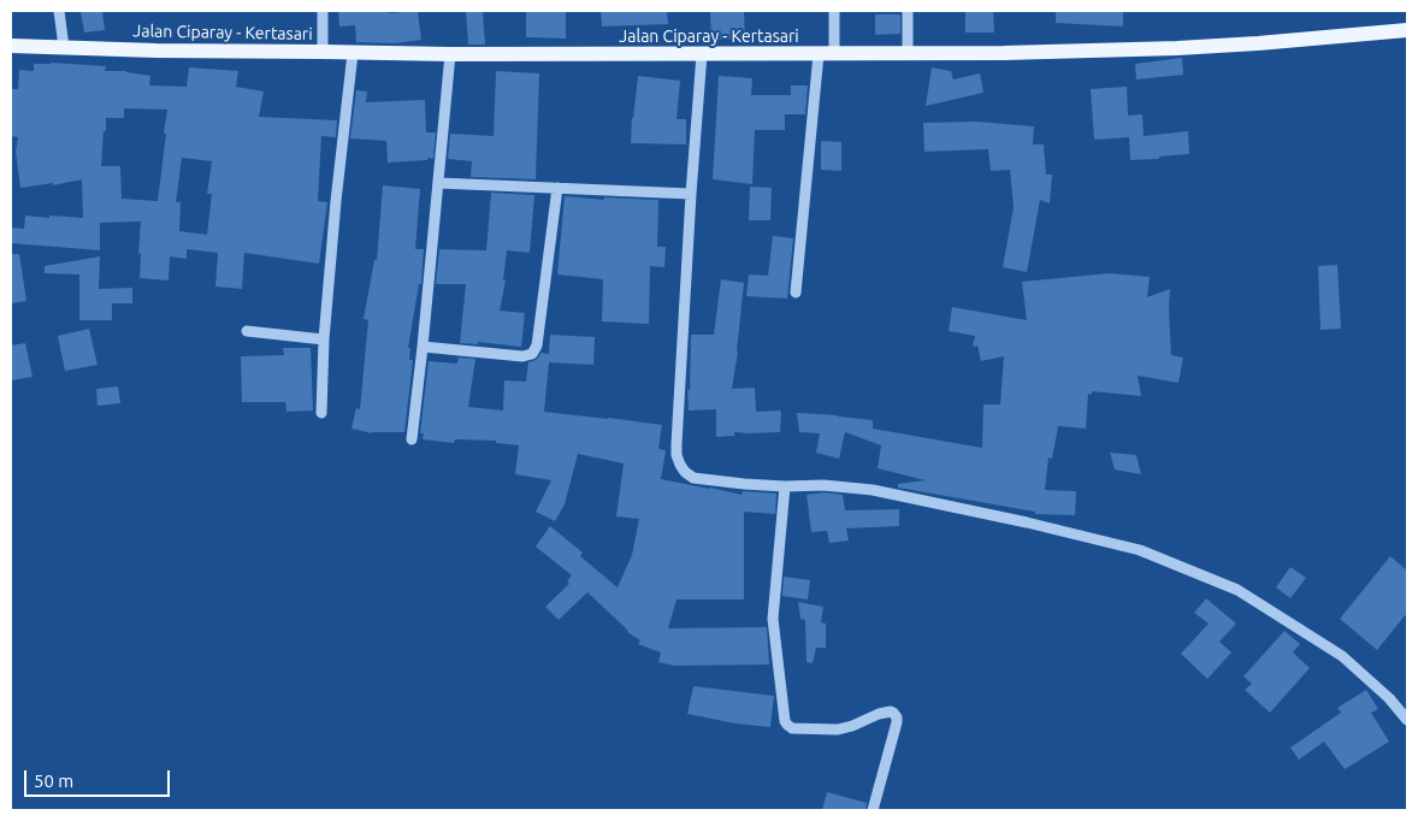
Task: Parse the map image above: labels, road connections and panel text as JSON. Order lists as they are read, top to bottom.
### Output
{
  "streets": {
    "main road": ["Jalan Ciparay - Kertasari"]
  },
  "scale_bar": "50 m"
}
